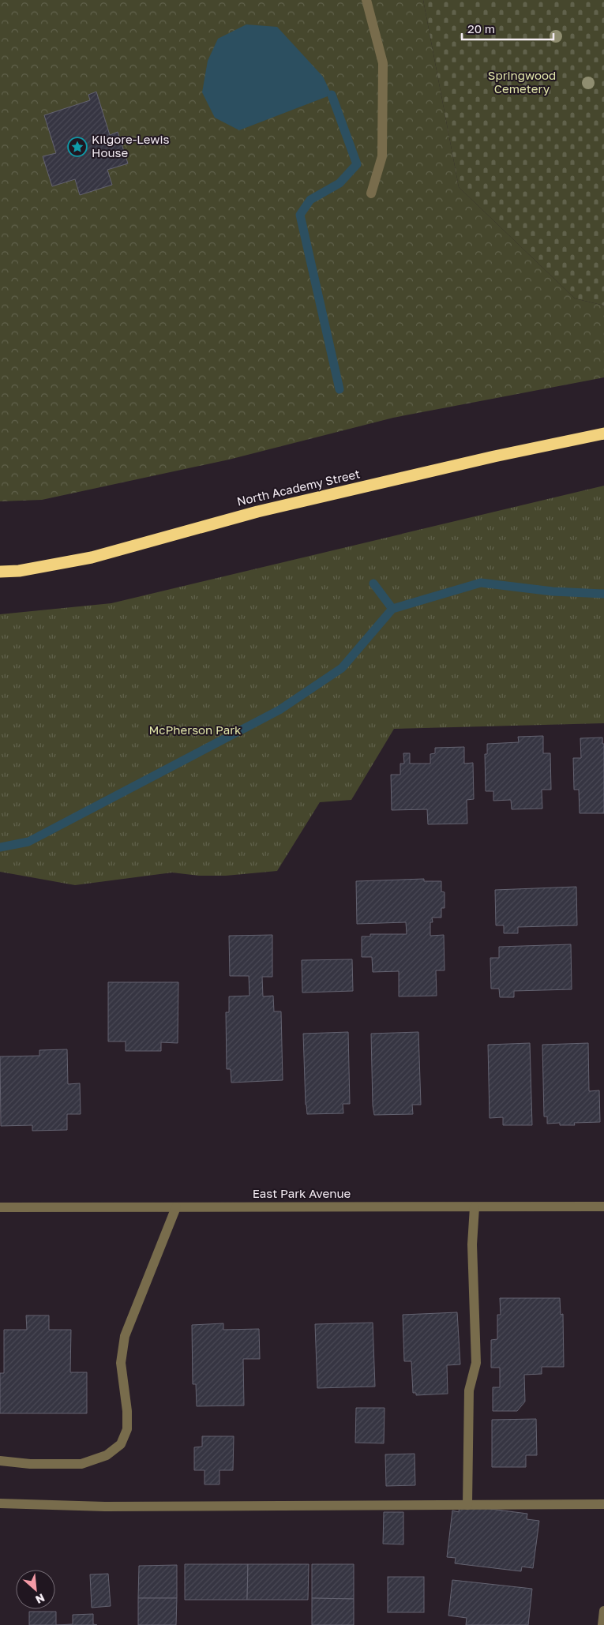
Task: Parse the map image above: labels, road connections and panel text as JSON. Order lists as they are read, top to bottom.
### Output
{
  "streets": {
    "highway": ["North Academy Street"],
    "street": ["East Park Avenue"]
  },
  "parks": ["Springwood Cemetery", "McPherson Park"],
  "places": {
    "place": ["Kilgore-Lewis House"]
  },
  "scale_bar": "20 m",
  "north": "bottom right"
}
